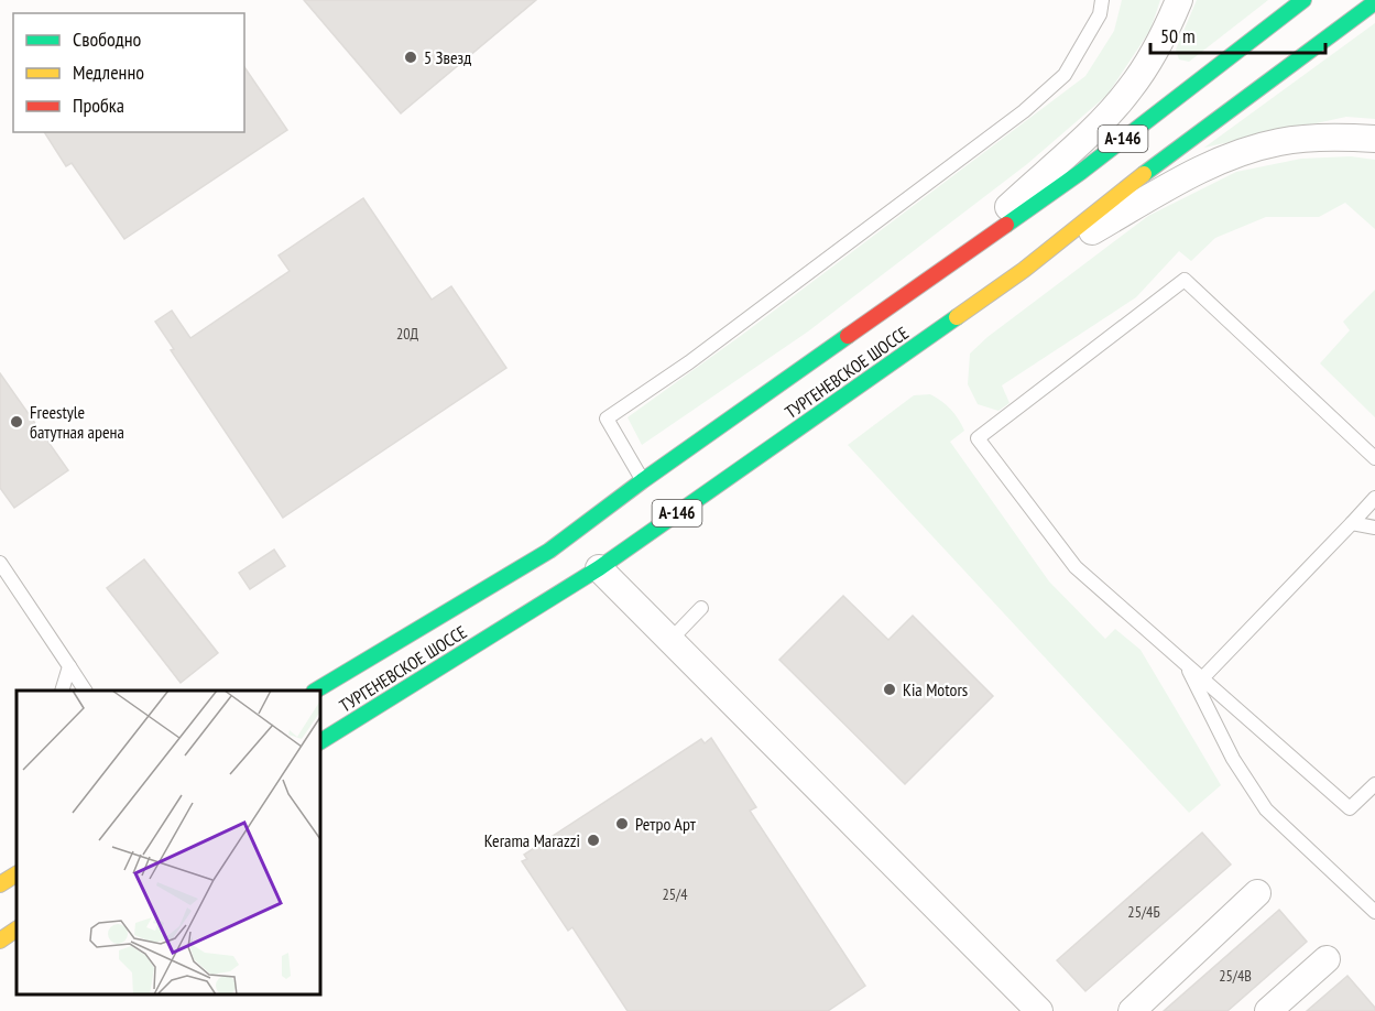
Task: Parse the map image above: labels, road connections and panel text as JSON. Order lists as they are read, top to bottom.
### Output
{
  "streets": {
    "highway": ["А-146", "ТУРГЕНЕВСКОЕ ШОССЕ"]
  },
  "places": [
    "5 Звезд",
    "Freestyle батутная арена",
    "Kia Motors",
    "Ретро Арт",
    "Kerama Marazzi"
  ],
  "house_numbers": [
    "20Д",
    "25/4",
    "25/4Б",
    "25/4В"
  ],
  "legend": ["Свободно", "Медленно", "Пробка"],
  "scale_bar": "50 m"
}
